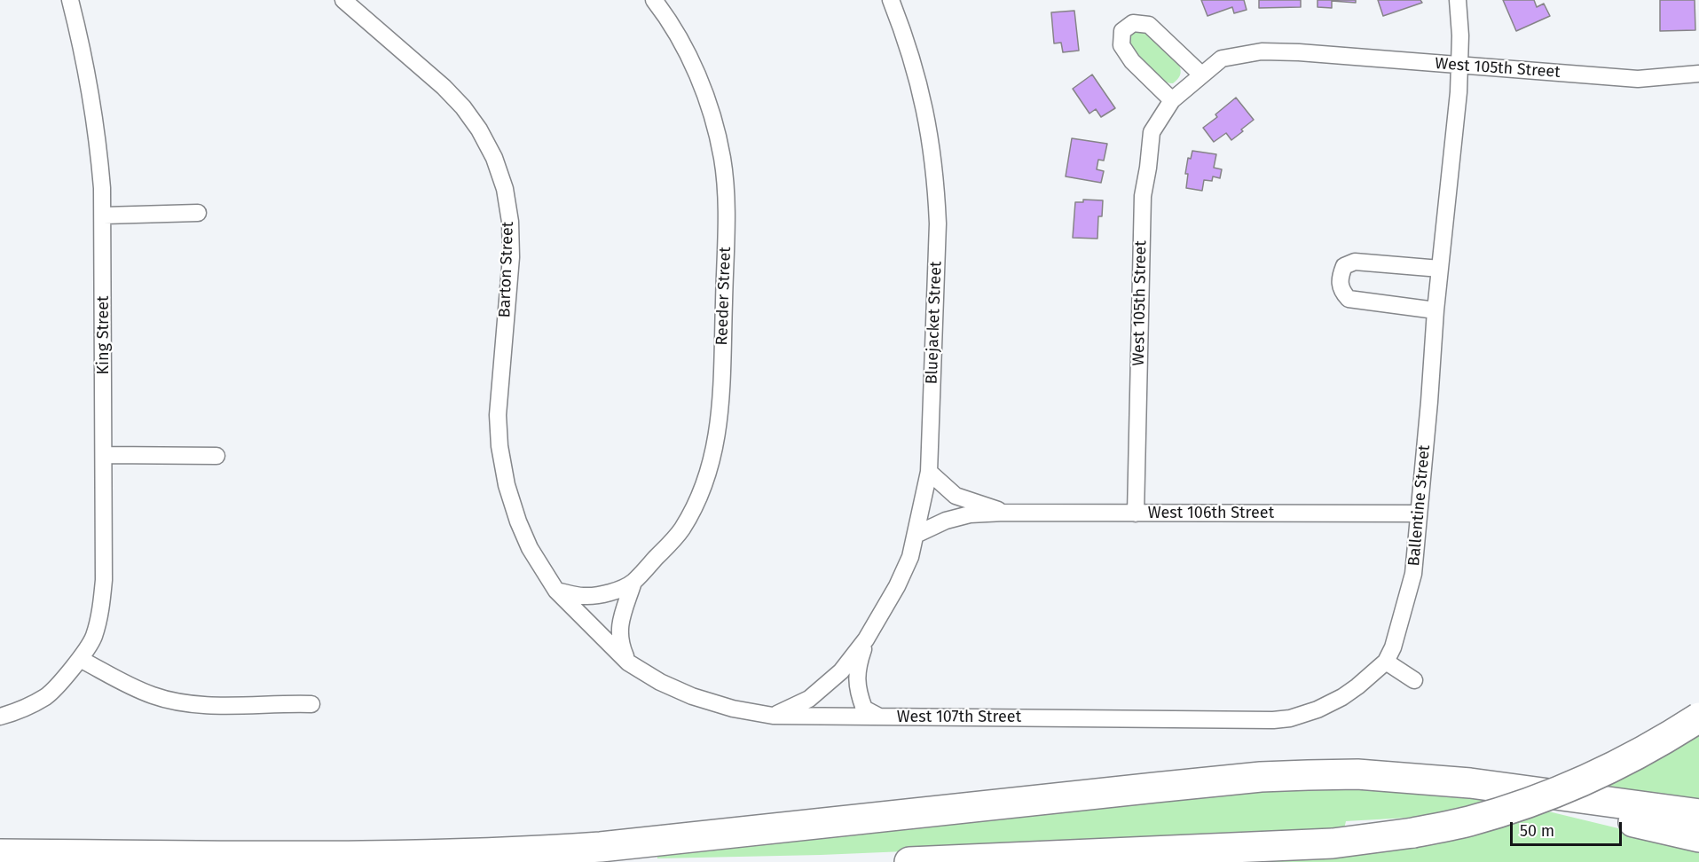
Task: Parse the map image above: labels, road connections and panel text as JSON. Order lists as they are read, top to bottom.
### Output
{
  "streets": {
    "street": [
      "West 105th Street",
      "Barton Street",
      "Reeder Street",
      "Bluejacket Street",
      "King Street",
      "Ballentine Street",
      "West 106th Street",
      "West 107th Street"
    ]
  },
  "crossings": [
    ["West 105th Street", "Ballentine Street"],
    ["West 105th Street", "West 106th Street"],
    ["Barton Street", "Reeder Street"],
    ["Barton Street", "West 107th Street"],
    ["Reeder Street", "West 107th Street"],
    ["Bluejacket Street", "West 106th Street"],
    ["Bluejacket Street", "West 107th Street"],
    ["Ballentine Street", "West 106th Street"],
    ["Ballentine Street", "West 107th Street"]
  ],
  "scale_bar": "50 m"
}
